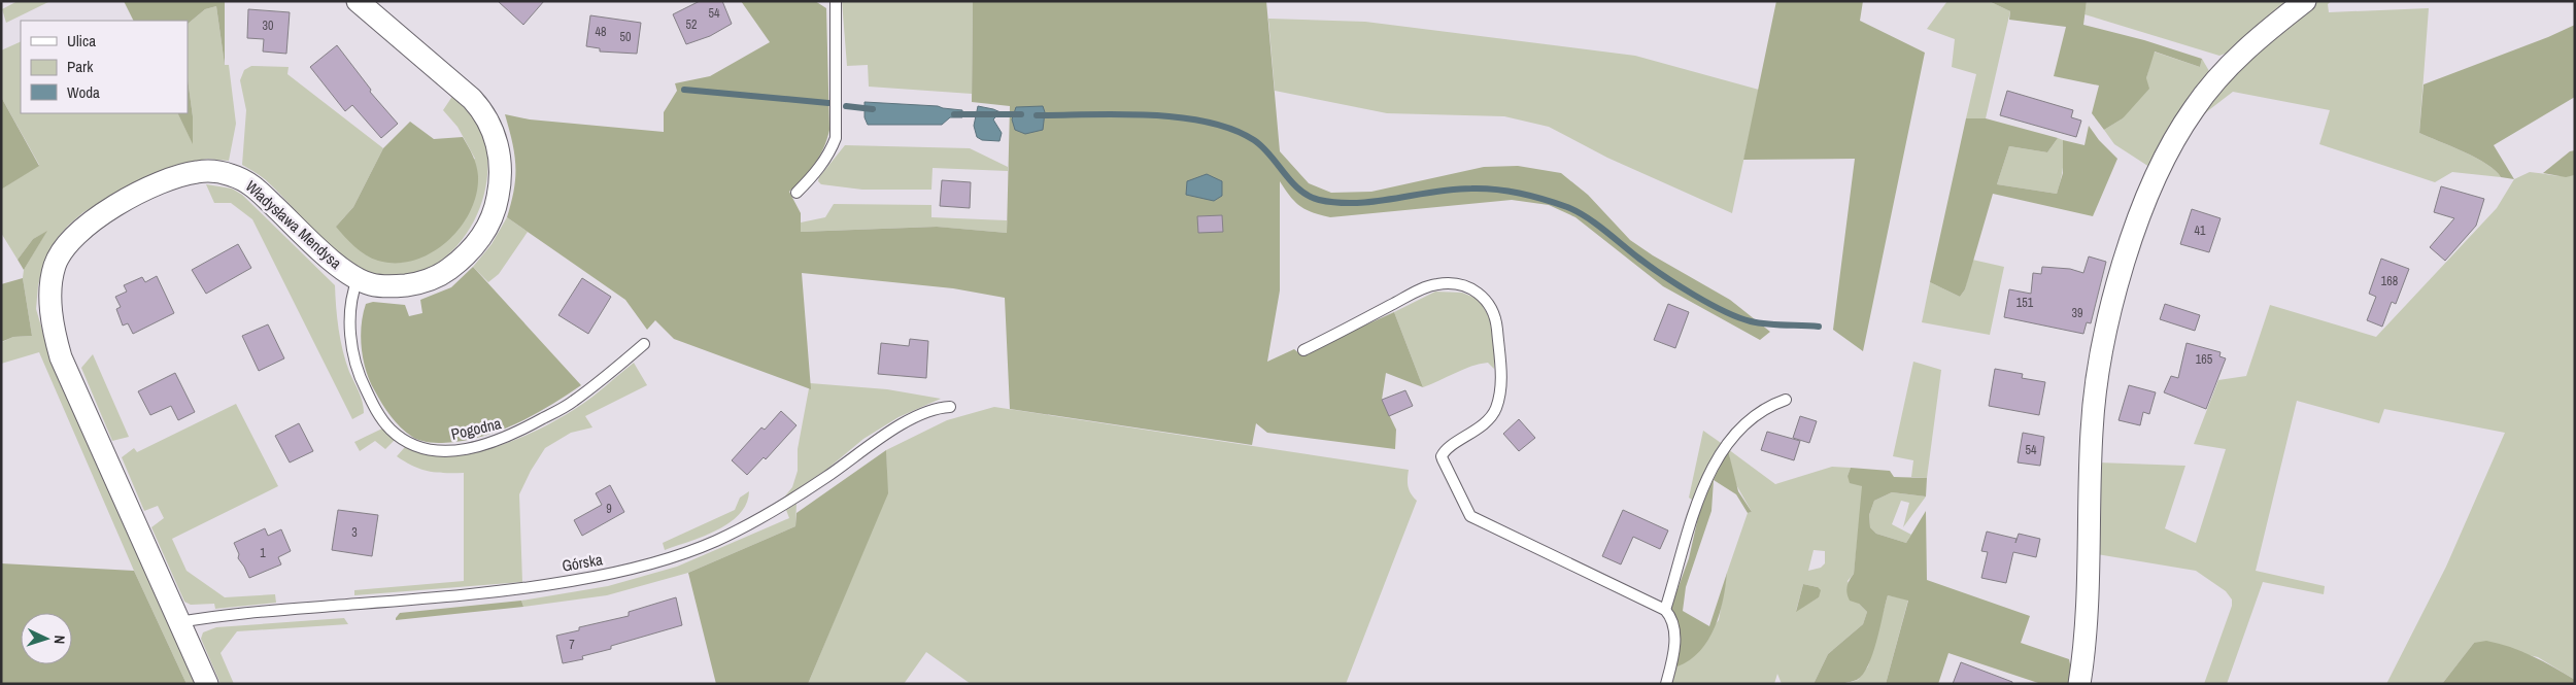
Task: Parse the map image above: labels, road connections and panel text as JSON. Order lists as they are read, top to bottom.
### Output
{
  "streets": {
    "street": ["Władysława Mendysa"],
    "lane": ["Pogodna", "Górska"]
  },
  "crossings": [
    ["Władysława Mendysa", "Pogodna"],
    ["Władysława Mendysa", "Górska"]
  ],
  "house_numbers": [
    "54",
    "52",
    "30",
    "48",
    "50",
    "41",
    "168",
    "151",
    "39",
    "165",
    "54",
    "9",
    "3",
    "1",
    "7"
  ],
  "legend": ["Ulica", "Park", "Woda"],
  "north": "right"
}
